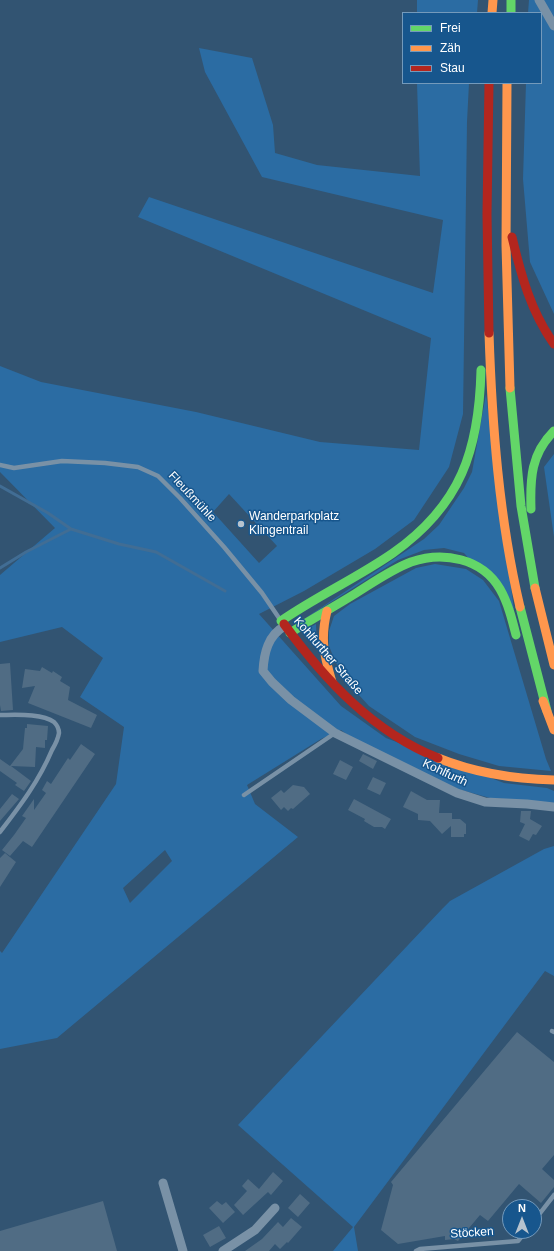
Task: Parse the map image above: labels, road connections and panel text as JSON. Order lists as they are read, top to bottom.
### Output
{
  "streets": {
    "main road": ["Kohlfurther Straße"],
    "street": ["Kohlfurth"],
    "lane": ["Fleußmühle", "Stöcken"]
  },
  "crossings": [
    ["Fleußmühle", "Kohlfurther Straße"],
    ["Fleußmühle", "Kohlfurth"],
    ["Kohlfurther Straße", "Kohlfurth"]
  ],
  "places": ["Wanderparkplatz Klingentrail"],
  "legend": ["Frei", "Zäh", "Stau"],
  "north": "top"
}
